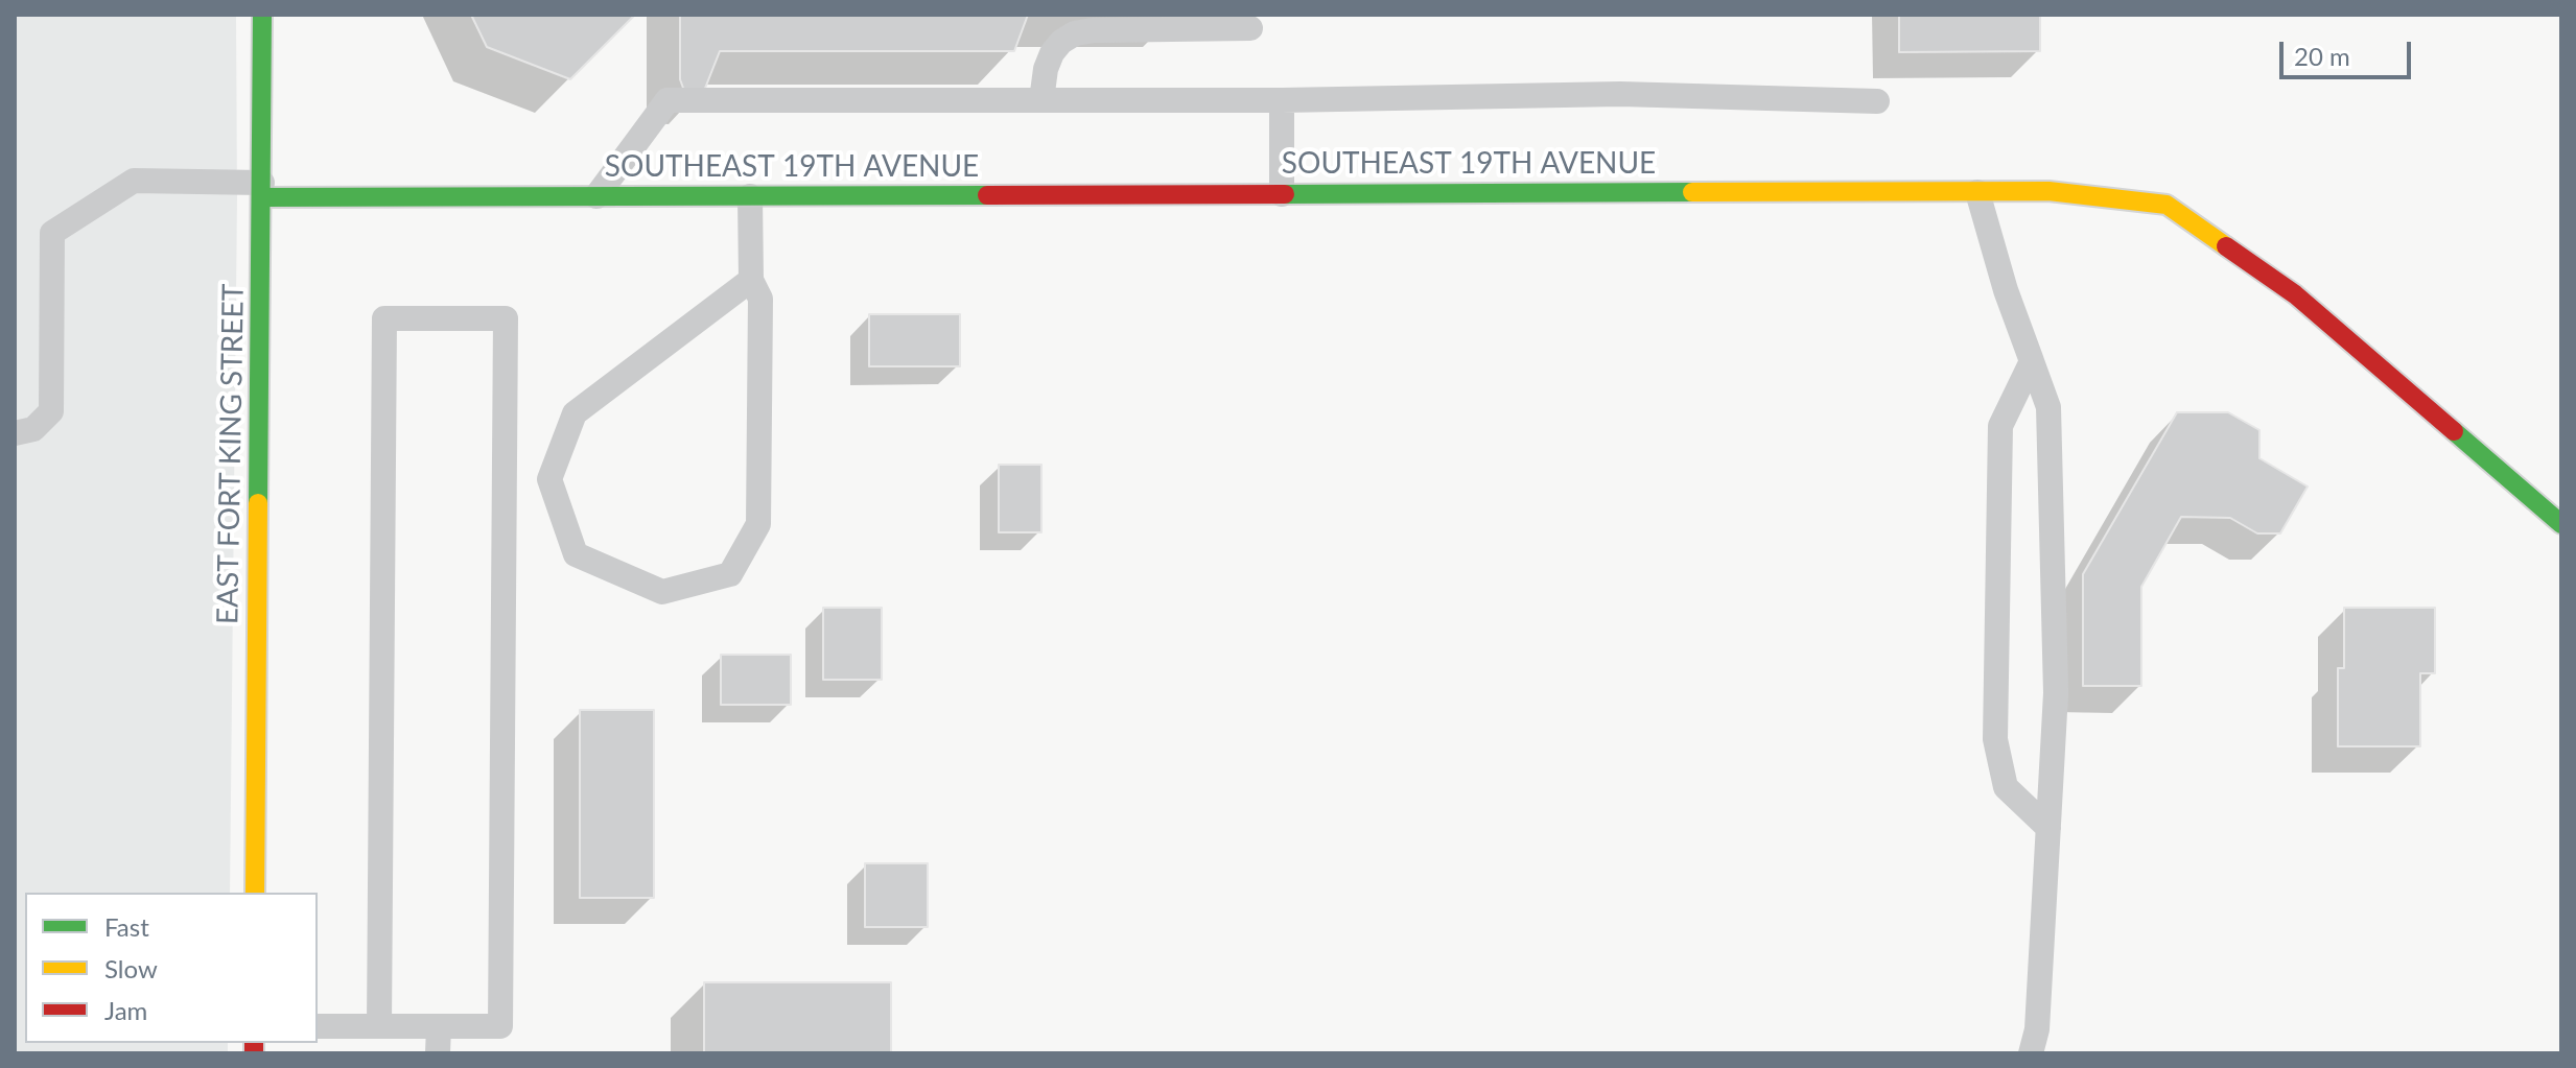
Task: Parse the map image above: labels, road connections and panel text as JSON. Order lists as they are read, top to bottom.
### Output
{
  "streets": {
    "street": ["SOUTHEAST 19TH AVENUE", "EAST FORT KING STREET"]
  },
  "crossings": [
    ["SOUTHEAST 19TH AVENUE", "EAST FORT KING STREET"]
  ],
  "legend": ["Fast", "Slow", "Jam"],
  "scale_bar": "20 m"
}
